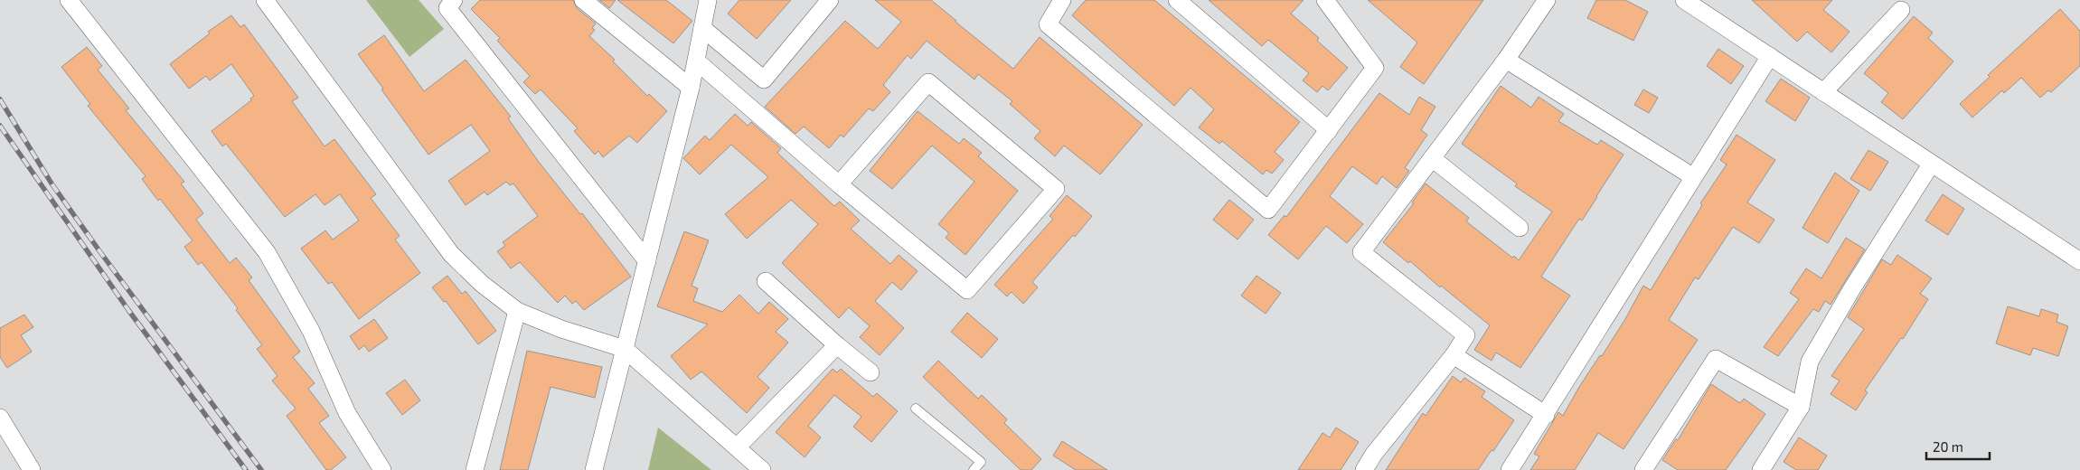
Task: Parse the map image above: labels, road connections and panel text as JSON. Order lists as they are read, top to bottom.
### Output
{
  "scale_bar": "20 m"
}
